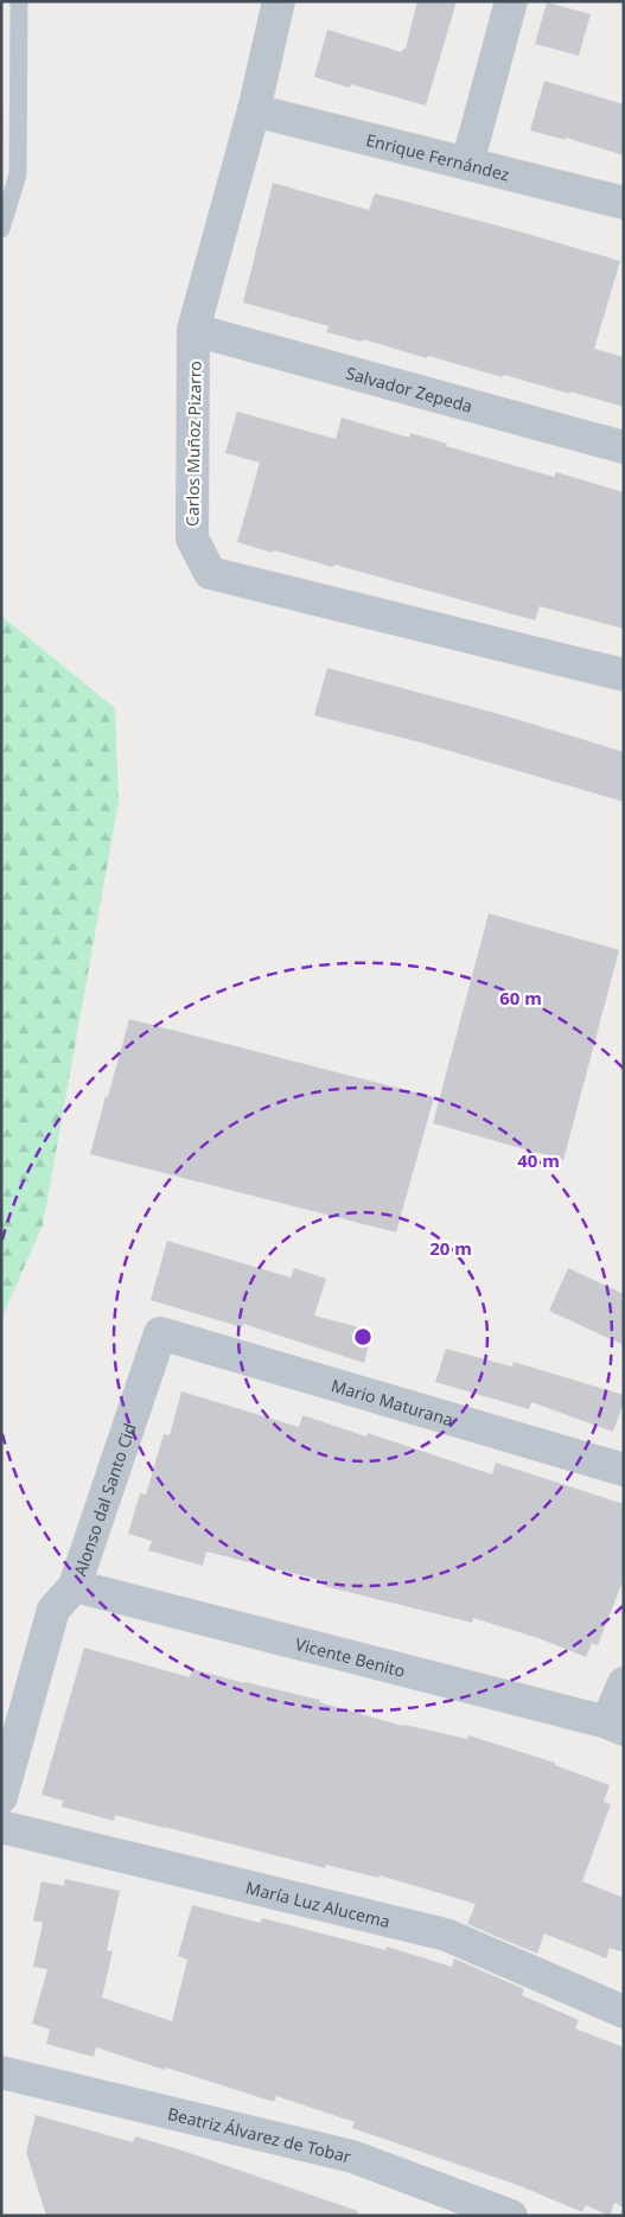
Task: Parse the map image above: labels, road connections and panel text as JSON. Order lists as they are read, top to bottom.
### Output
{
  "streets": {
    "street": [
      "Enrique Fernández",
      "Salvador Zepeda",
      "Carlos Muñoz Pizarro",
      "Mario Maturana",
      "Alonso dal Santo Cid",
      "Vicente Benito",
      "María Luz Alucema",
      "Beatriz Álvarez de Tobar"
    ]
  },
  "crossings": [
    ["Enrique Fernández", "Carlos Muñoz Pizarro"],
    ["Salvador Zepeda", "Carlos Muñoz Pizarro"],
    ["Mario Maturana", "Alonso dal Santo Cid"],
    ["Alonso dal Santo Cid", "Vicente Benito"]
  ],
  "rings": ["60 m", "40 m", "20 m"]
}
